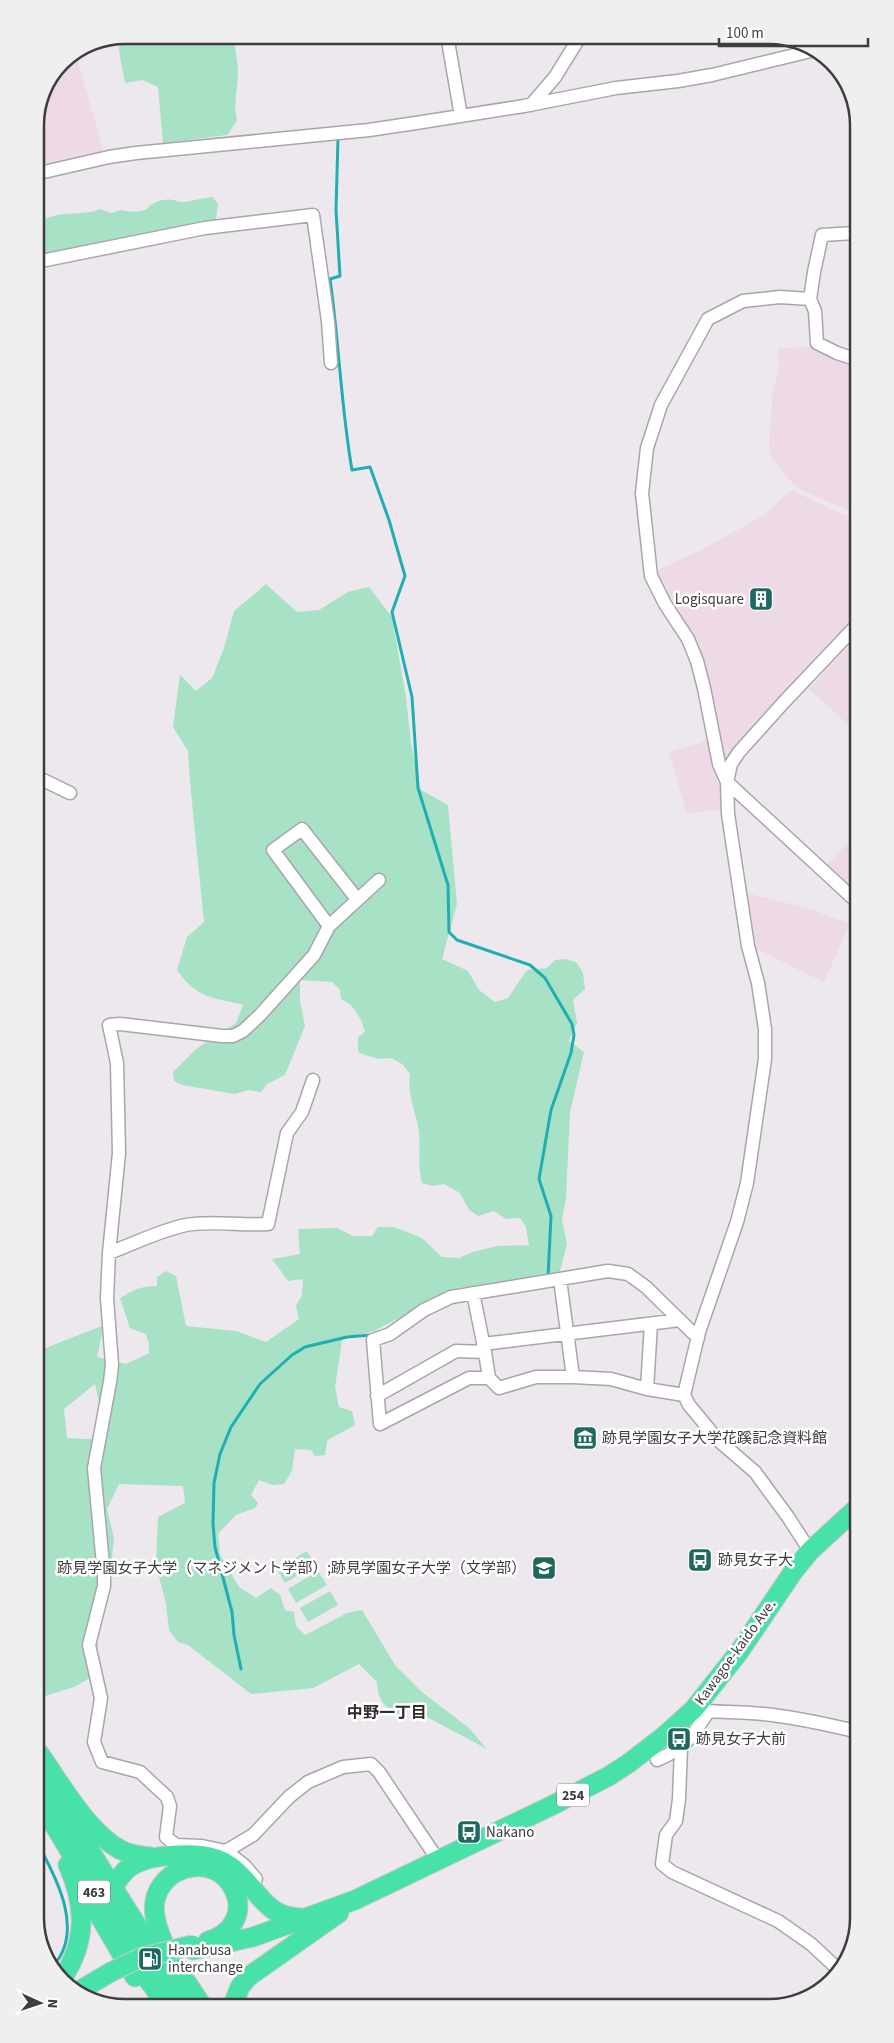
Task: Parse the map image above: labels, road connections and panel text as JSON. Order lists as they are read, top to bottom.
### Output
{
  "streets": {
    "highway": ["Kawagoe-kaido Ave.", "254", "463"]
  },
  "districts": ["中野一丁目"],
  "places": {
    "building": ["Logisquare"],
    "museum": ["跡見学園女子大学花蹊記念資料館"],
    "bus stop": ["跡見女子大", "跡見女子大前", "Nakano"],
    "school or university": ["跡見学園女子大学（マネジメント学部）;跡見学園女子大学（文学部）"],
    "fuel station": ["Hanabusa interchange"]
  },
  "scale_bar": "100 m",
  "north": "right"
}
